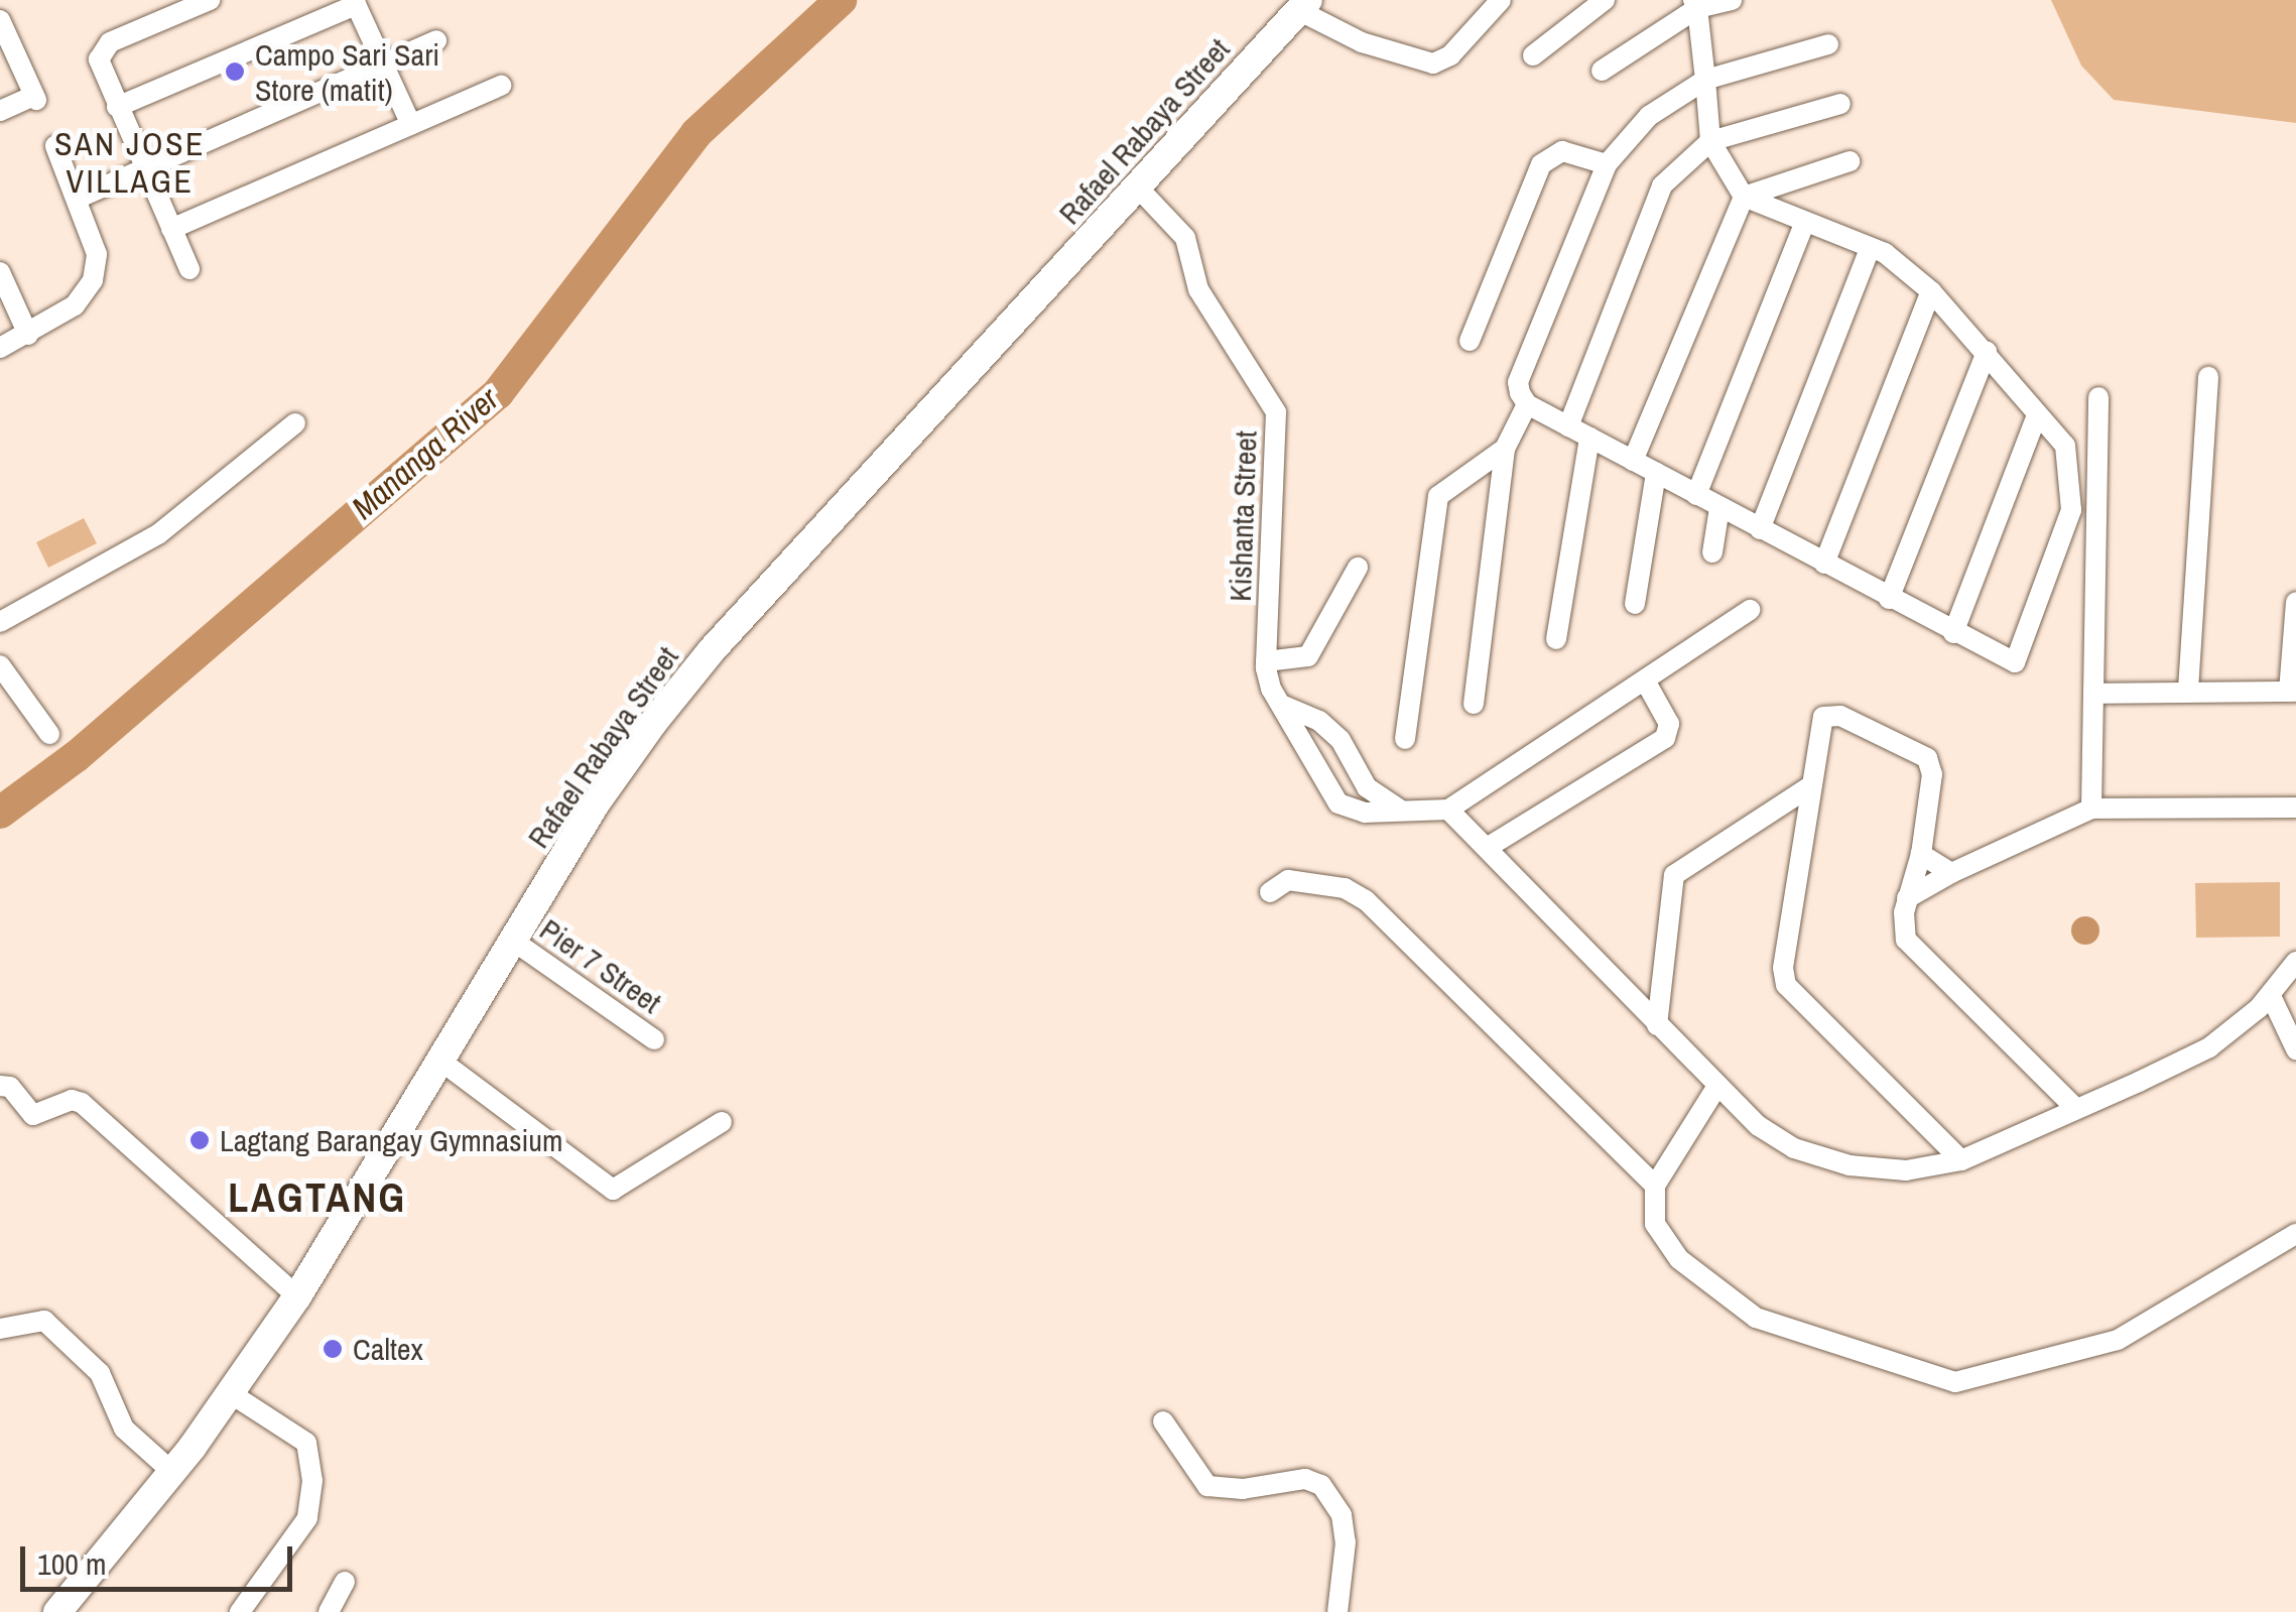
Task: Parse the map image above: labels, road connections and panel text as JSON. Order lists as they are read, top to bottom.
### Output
{
  "streets": {
    "main road": ["Rafael Rabaya Street"],
    "street": ["Kishanta Street", "Pier 7 Street"]
  },
  "crossings": [
    ["Rafael Rabaya Street", "Kishanta Street"],
    ["Rafael Rabaya Street", "Pier 7 Street"]
  ],
  "districts": ["SAN JOSE VILLAGE", "LAGTANG"],
  "water": ["Mananga River"],
  "places": ["Campo Sari Sari Store (matit)", "Lagtang Barangay Gymnasium", "Caltex"],
  "scale_bar": "100 m"
}
